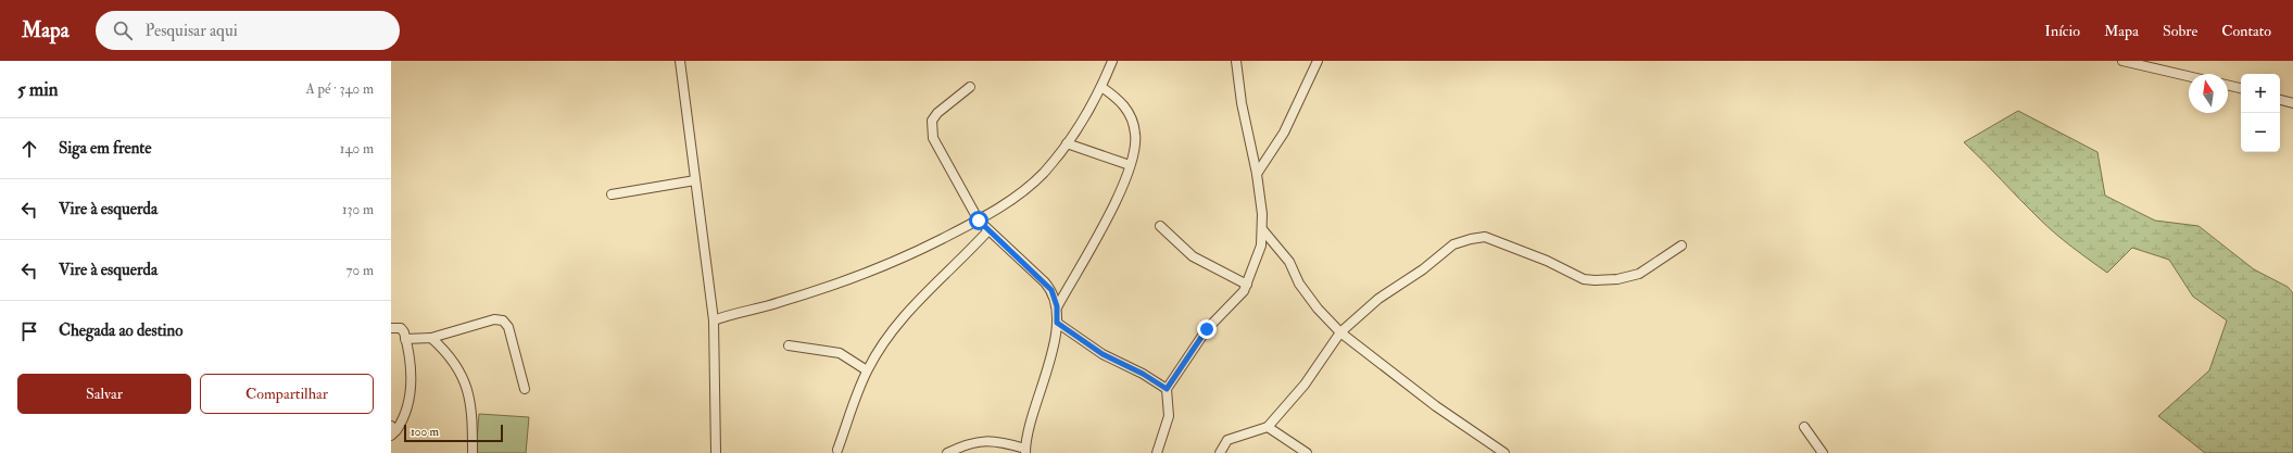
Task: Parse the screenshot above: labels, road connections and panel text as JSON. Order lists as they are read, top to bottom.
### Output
{
  "scale_bar": "100 m",
  "north": "top",
  "page": {
    "header": "Mapa",
    "search": "Pesquisar aqui",
    "nav": [
      "Início",
      "Mapa",
      "Sobre",
      "Contato"
    ],
    "heading": ["5 min", "A pé · 340 m"],
    "map_buttons": ["+", "−"],
    "list": [
      ["Siga em frente", "140 m"],
      ["Vire à esquerda", "130 m"],
      ["Vire à esquerda", "70 m"],
      "Chegada ao destino"
    ],
    "buttons": ["Salvar", "Compartilhar"],
    "scale": "100 m"
  }
}
